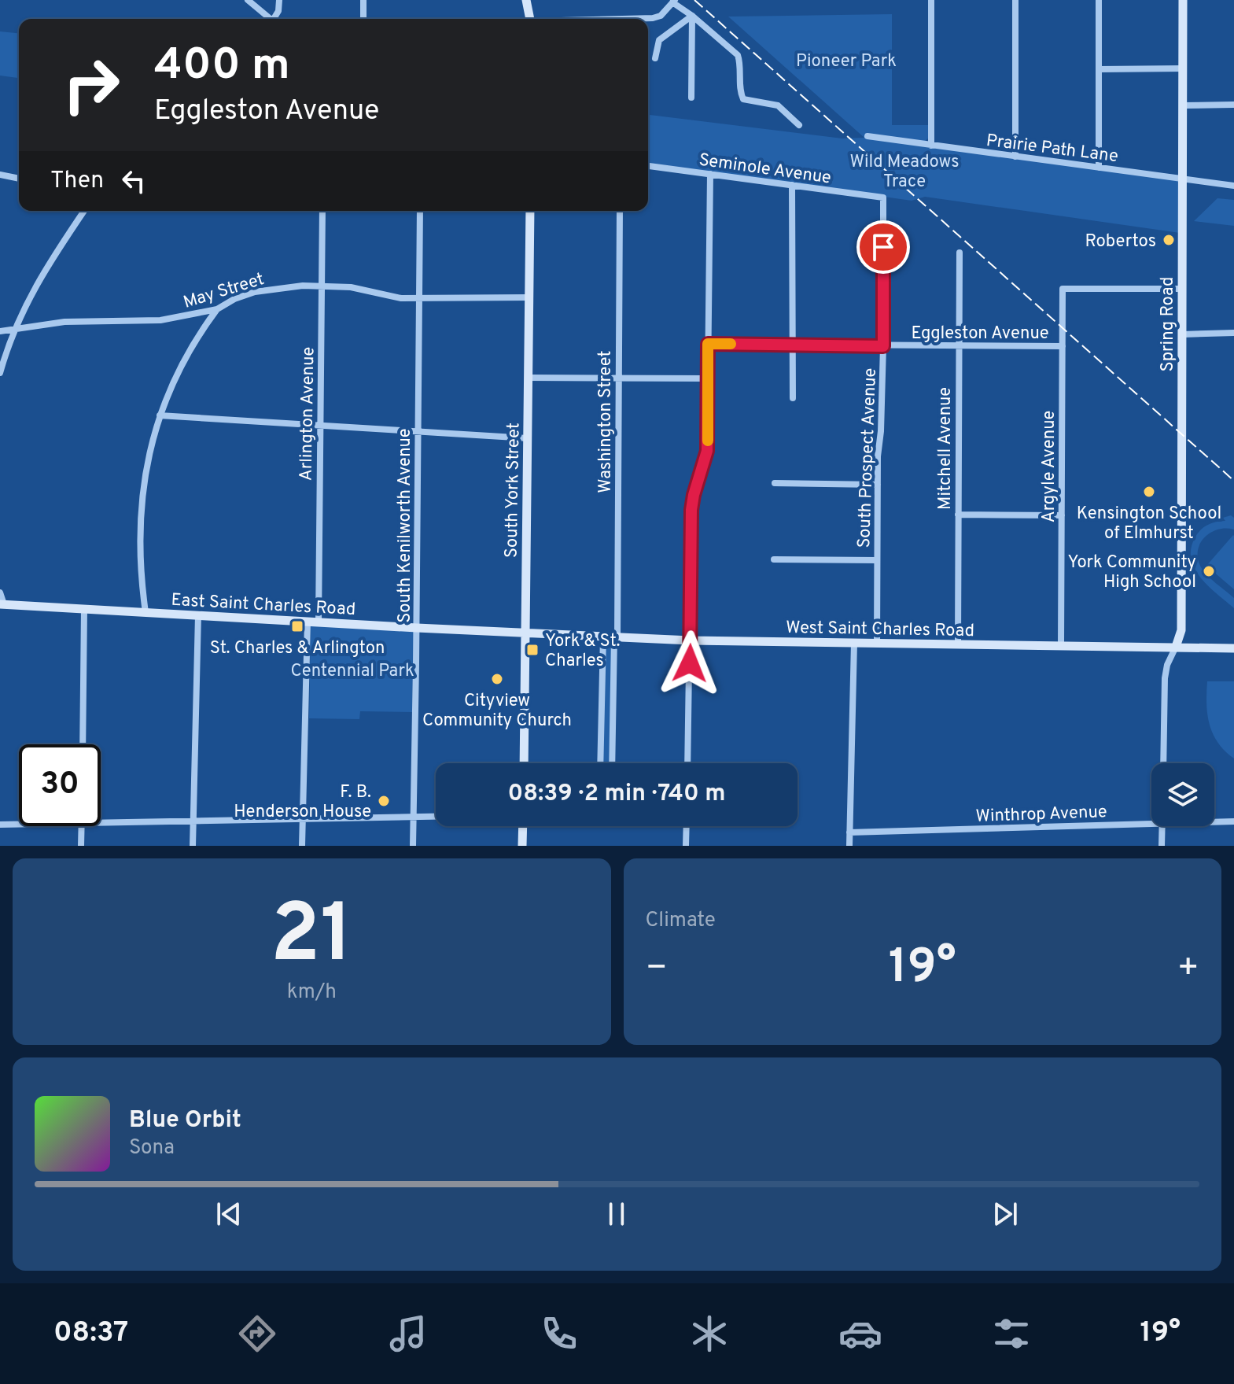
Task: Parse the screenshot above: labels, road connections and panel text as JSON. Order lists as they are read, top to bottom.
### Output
{
  "streets": {
    "main road": [
      "Spring Road",
      "South York Street",
      "East Saint Charles Road",
      "West Saint Charles Road"
    ],
    "street": [
      "Prairie Path Lane",
      "Seminole Avenue",
      "May Street",
      "Eggleston Avenue",
      "Arlington Avenue",
      "Washington Street",
      "Mitchell Avenue",
      "South Prospect Avenue",
      "Argyle Avenue",
      "South Kenilworth Avenue",
      "Winthrop Avenue"
    ]
  },
  "crossings": [
    ["Prairie Path Lane", "Spring Road"],
    ["Seminole Avenue", "South Prospect Avenue"],
    ["May Street", "Arlington Avenue"],
    ["May Street", "South York Street"],
    ["May Street", "South Kenilworth Avenue"],
    ["Spring Road", "Argyle Avenue"],
    ["Spring Road", "West Saint Charles Road"],
    ["Eggleston Avenue", "Mitchell Avenue"],
    ["Eggleston Avenue", "South Prospect Avenue"],
    ["Eggleston Avenue", "Argyle Avenue"],
    ["Arlington Avenue", "East Saint Charles Road"],
    ["Washington Street", "West Saint Charles Road"],
    ["Mitchell Avenue", "West Saint Charles Road"],
    ["South Prospect Avenue", "West Saint Charles Road"],
    ["Argyle Avenue", "West Saint Charles Road"],
    ["South York Street", "East Saint Charles Road"],
    ["South York Street", "West Saint Charles Road"],
    ["South Kenilworth Avenue", "East Saint Charles Road"],
    ["East Saint Charles Road", "West Saint Charles Road"]
  ],
  "parks": ["Pioneer Park", "Wild Meadows Trace", "Centennial Park"],
  "places": {
    "other": [
      "Robertos",
      "Kensington School of Elmhurst",
      "York Community High School",
      "Cityview Community Church",
      "F. B. Henderson House"
    ],
    "transit": ["St. Charles & Arlington", "York & St. Charles"]
  },
  "page": {
    "turn": ["400 m", "Eggleston Avenue"],
    "then": "Then",
    "limit": "30",
    "trip": "08:39 · 2 min · 740 m",
    "tile": [
      ["21", "km/h"],
      "Climate"
    ],
    "heat": ["−", "19°", "+"],
    "song": ["Blue Orbit", "Sona"],
    "tabs": ["08:37", "19°"]
  }
}
